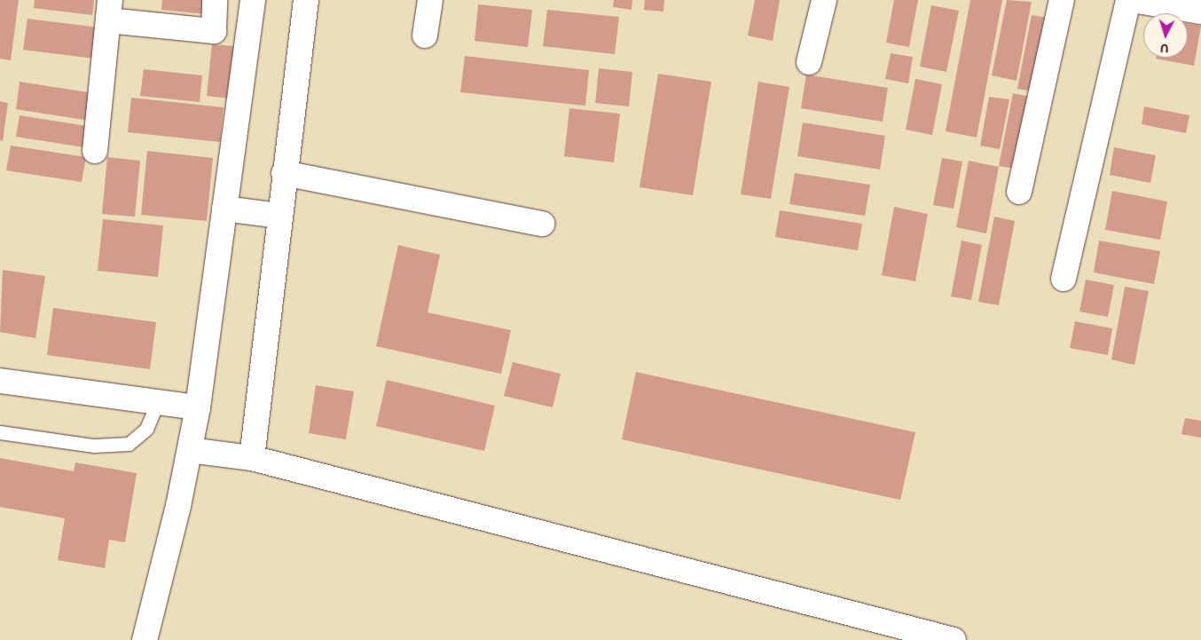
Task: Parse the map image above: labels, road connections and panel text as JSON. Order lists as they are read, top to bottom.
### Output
{
  "north": "bottom"
}
